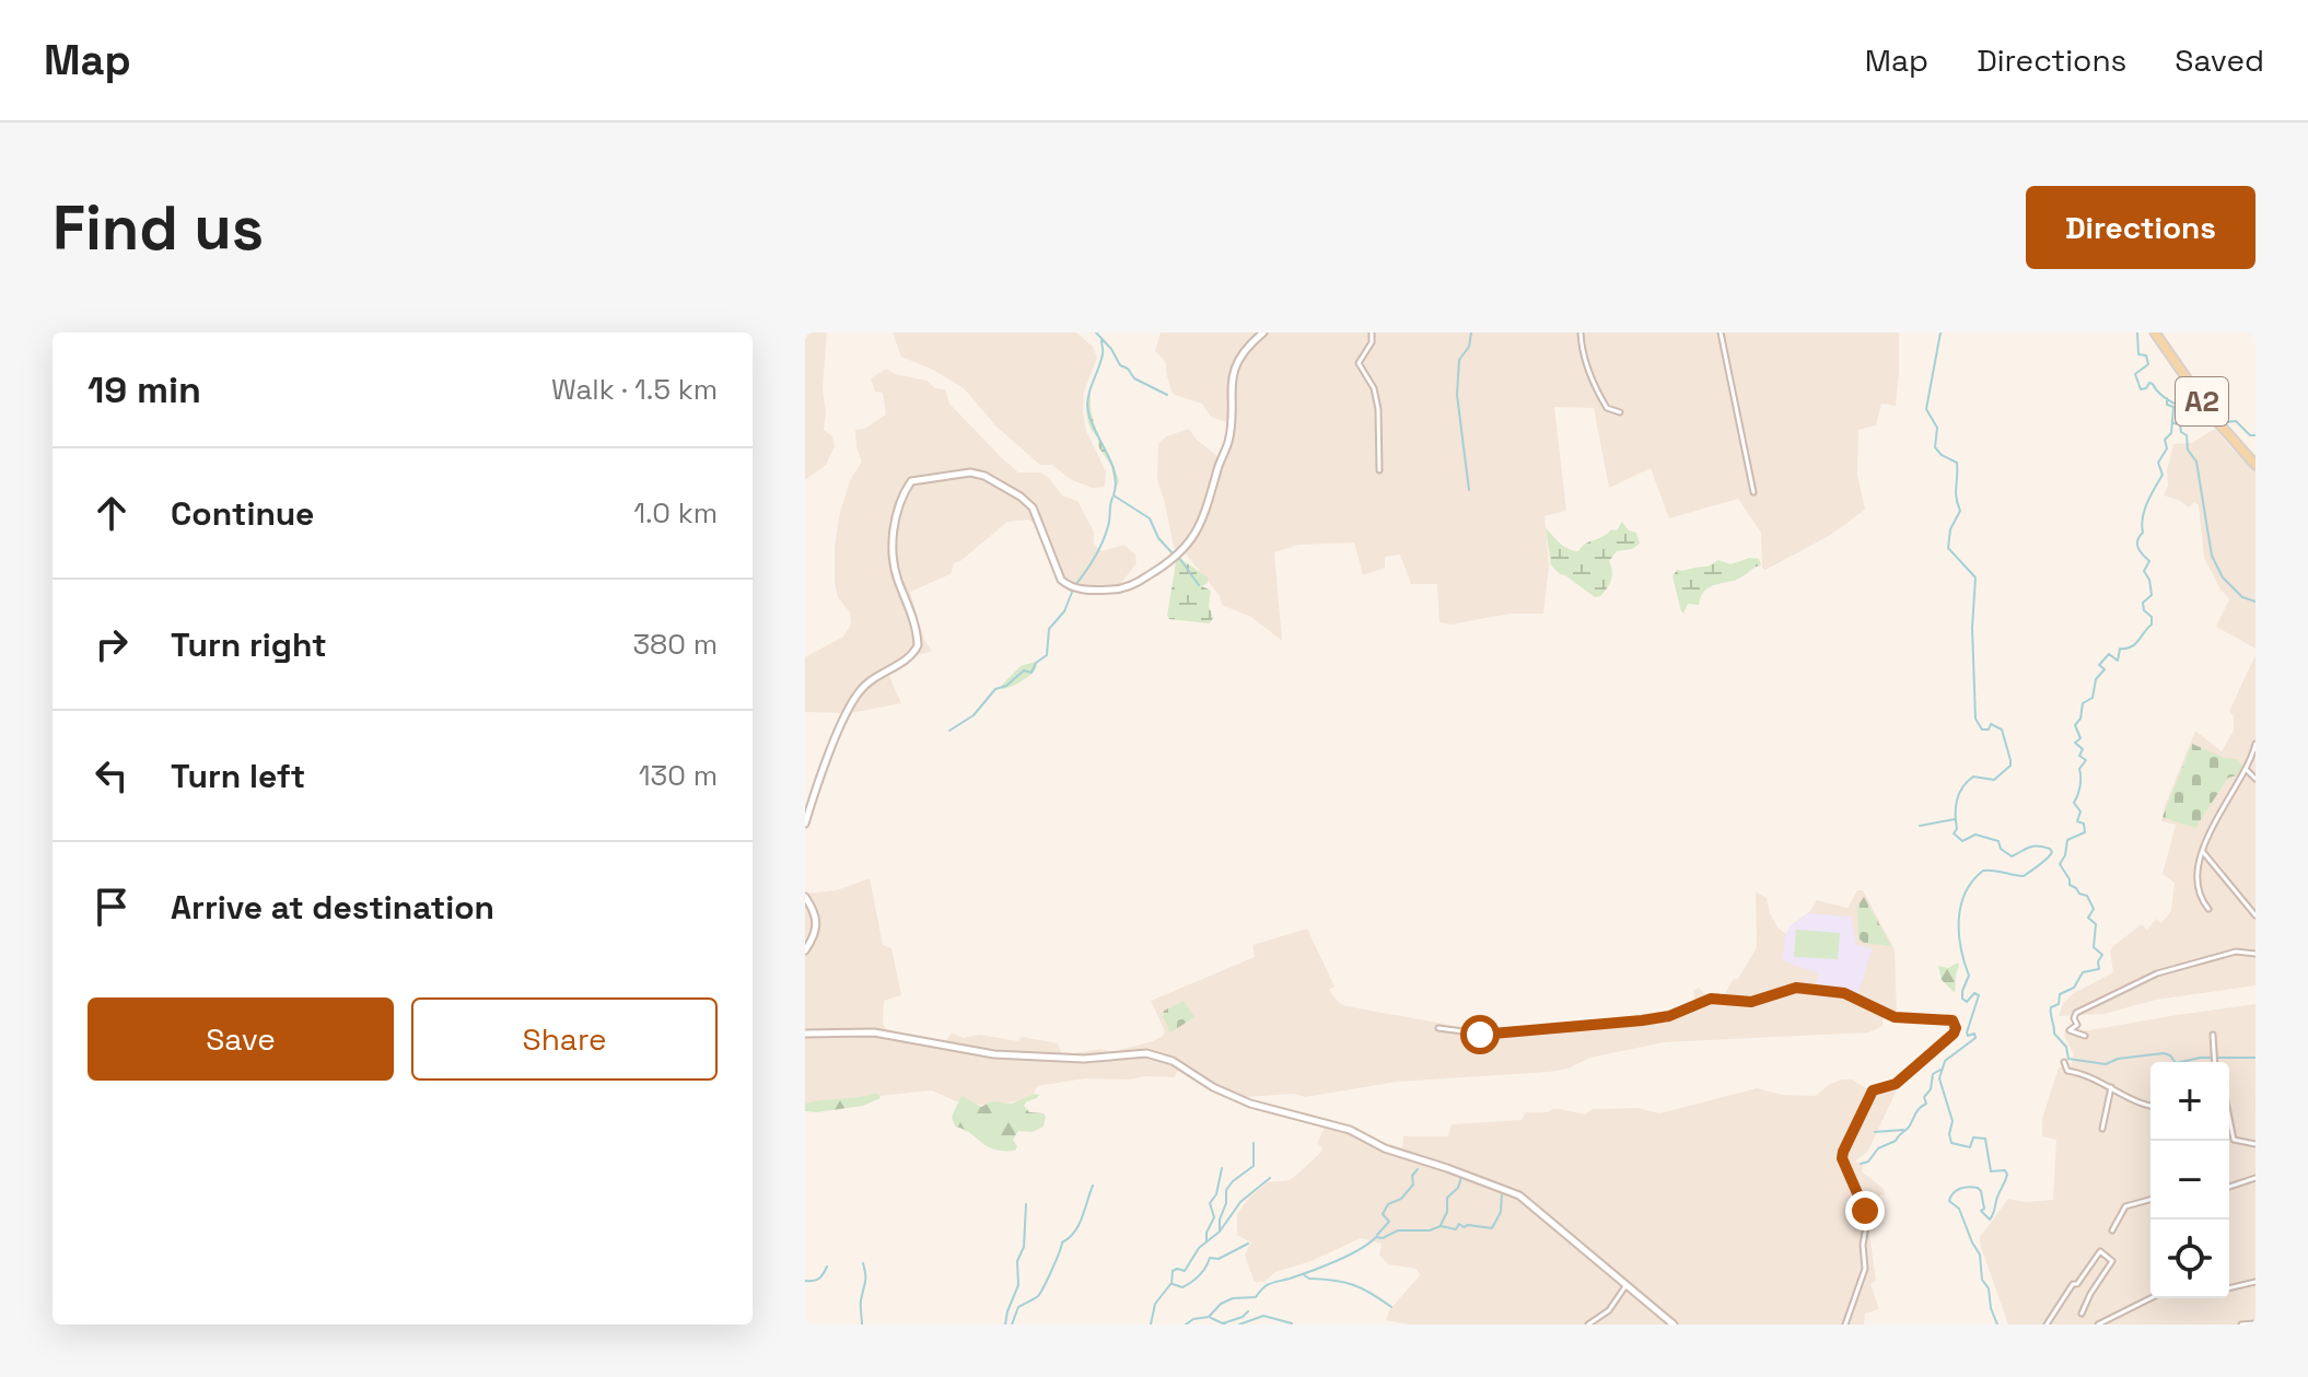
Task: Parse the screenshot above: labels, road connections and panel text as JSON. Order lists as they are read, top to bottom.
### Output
{
  "streets": {
    "main road": ["A2"]
  },
  "page": {
    "header": "Map",
    "nav": ["Map", "Directions", "Saved"],
    "buttons": [
      "Directions",
      ["Save", "Share"]
    ],
    "title": "Find us",
    "heading": ["19 min", "Walk · 1.5 km"],
    "list": [
      ["Continue", "1.0 km"],
      ["Turn right", "380 m"],
      ["Turn left", "130 m"],
      "Arrive at destination"
    ],
    "map_buttons": ["+", "−"]
  }
}
